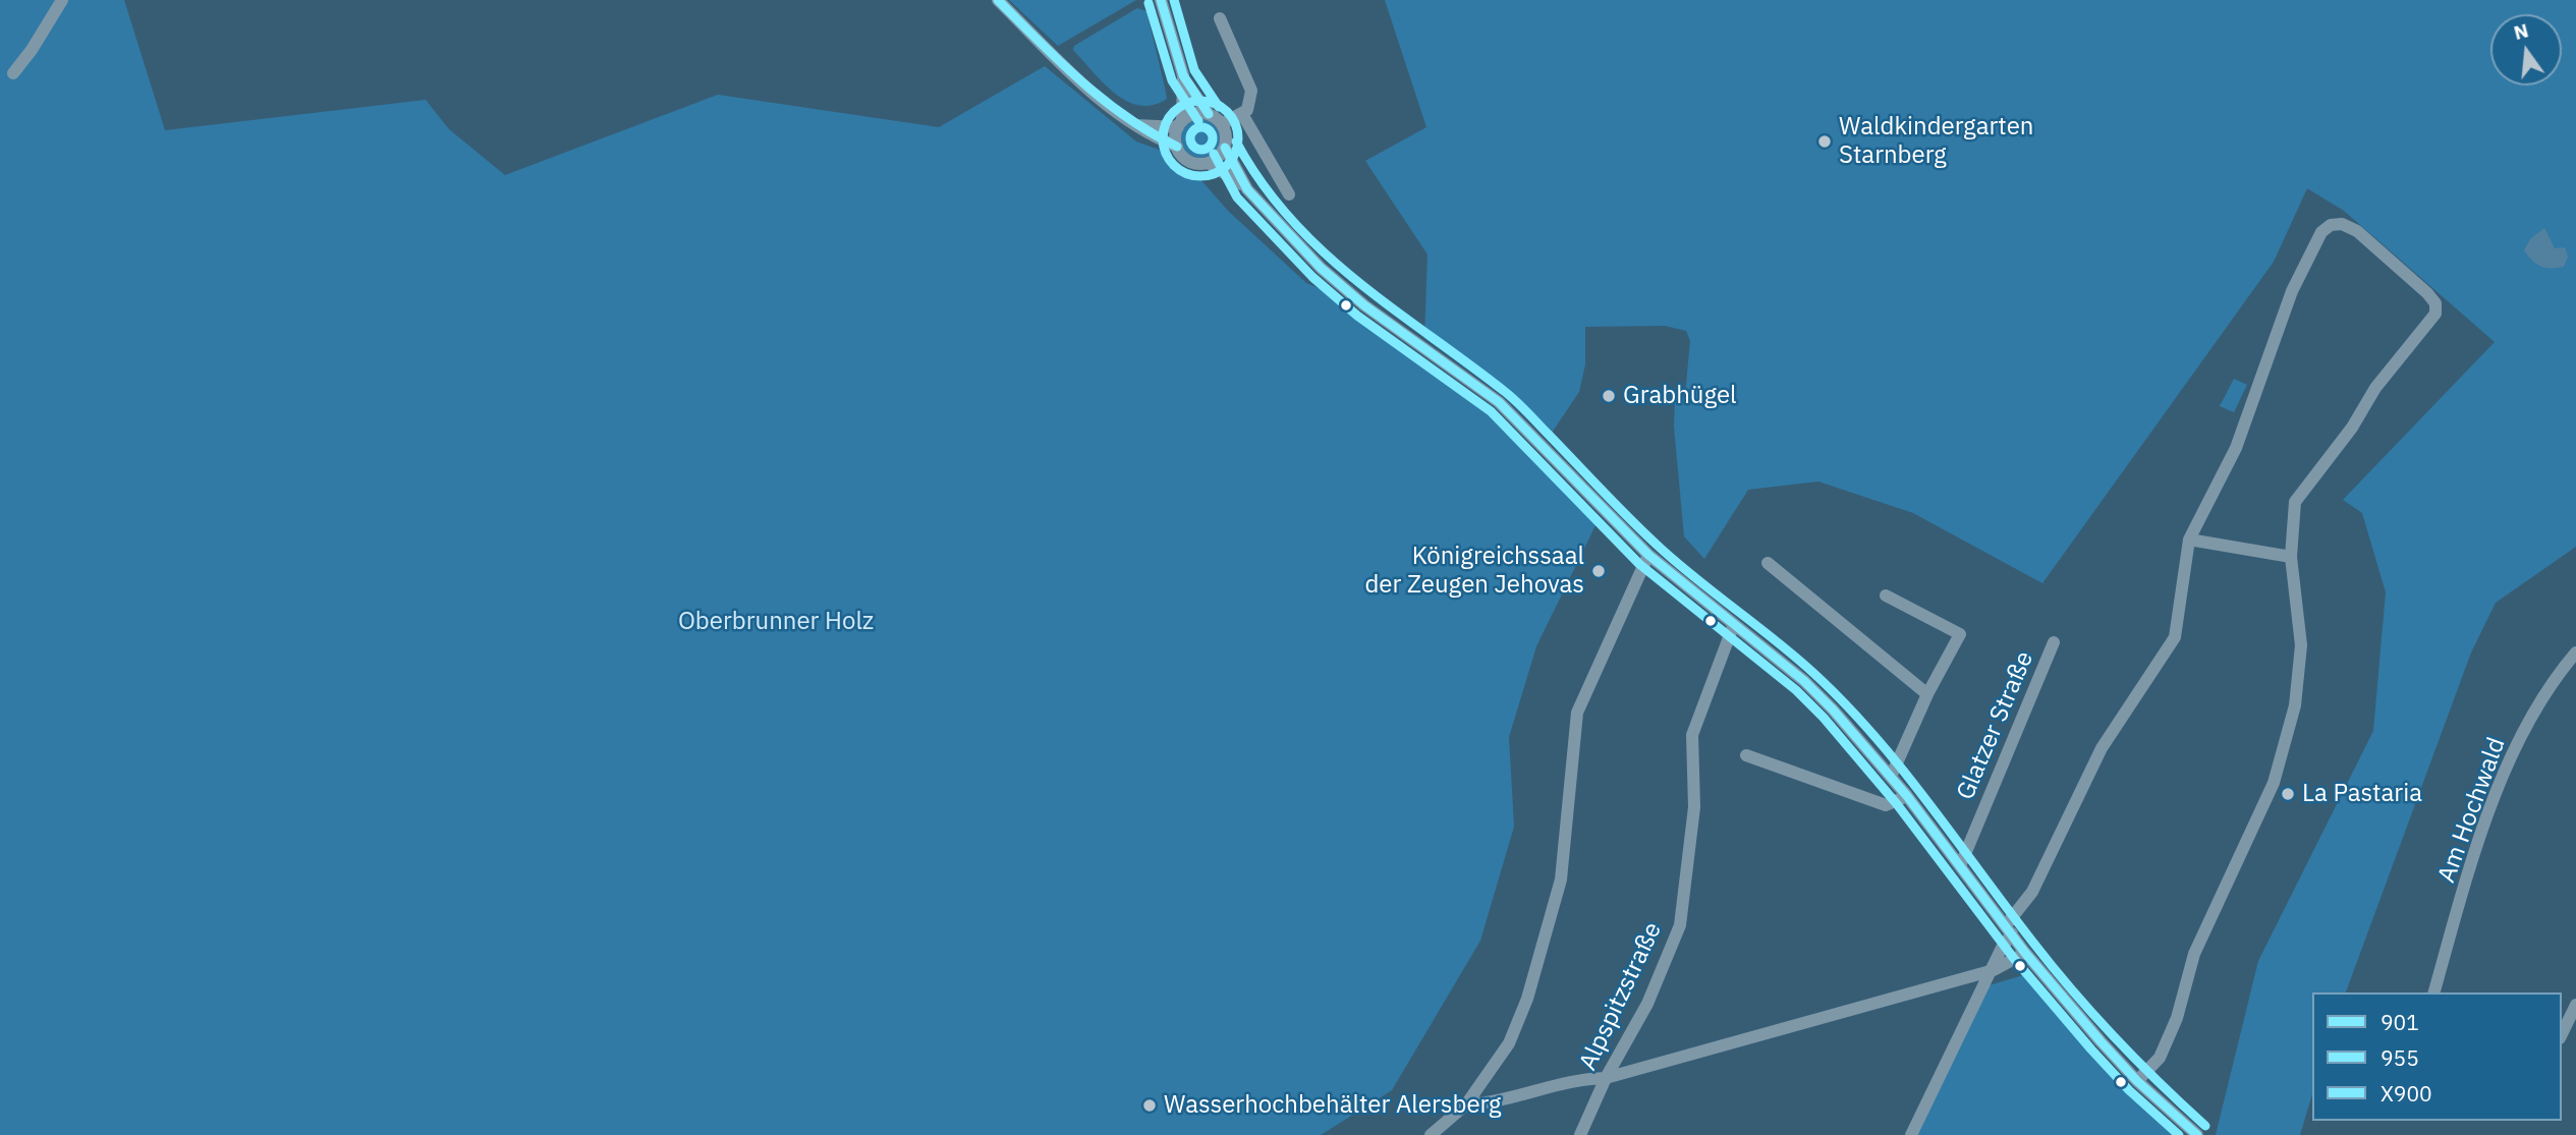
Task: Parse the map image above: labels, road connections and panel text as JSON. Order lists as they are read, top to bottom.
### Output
{
  "streets": {
    "street": ["Glatzer Straße", "Am Hochwald", "Alpspitzstraße"]
  },
  "parks": ["Oberbrunner Holz"],
  "places": [
    "Waldkindergarten Starnberg",
    "Grabhügel",
    "Königreichssaal der Zeugen Jehovas",
    "La Pastaria",
    "Wasserhochbehälter Alersberg"
  ],
  "lines": ["transit line 901", "transit line X900", "transit line 955"],
  "legend": ["901", "955", "X900"],
  "north": "top"
}
